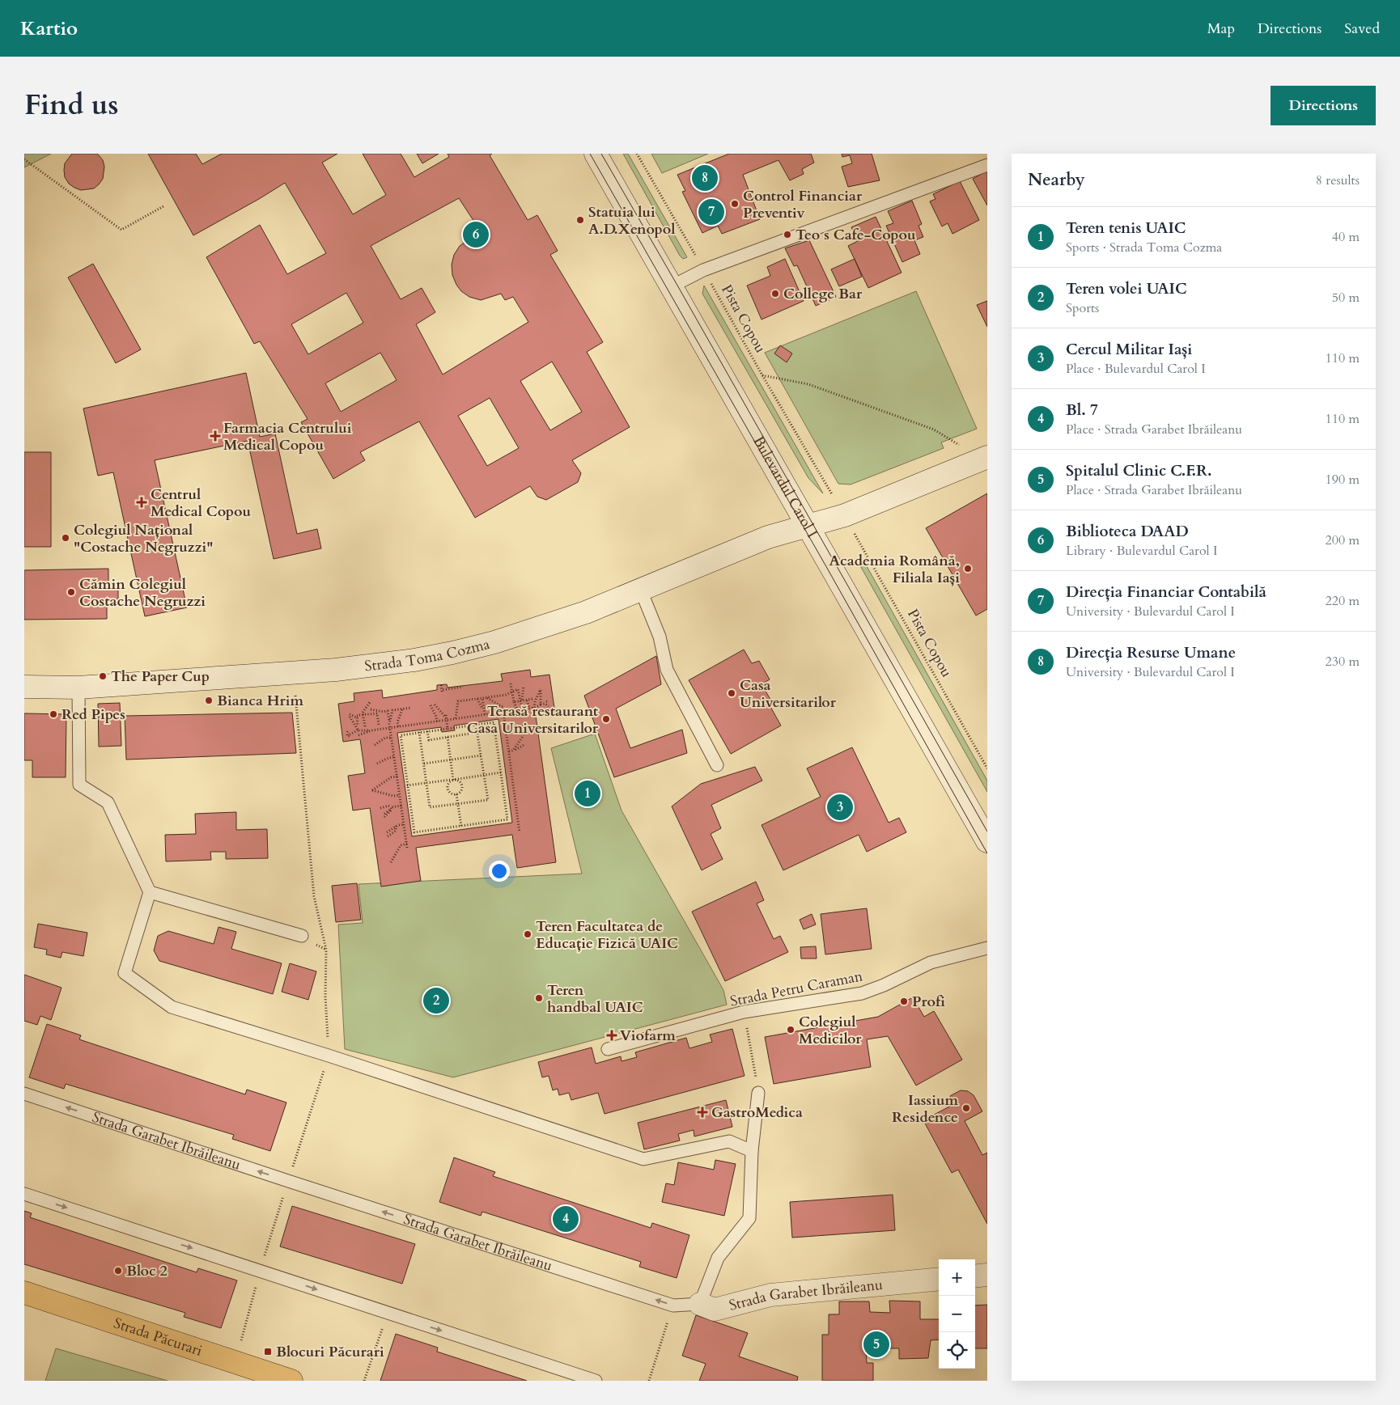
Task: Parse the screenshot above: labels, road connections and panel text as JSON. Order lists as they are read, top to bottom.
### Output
{
  "streets": {
    "main road": ["Strada Păcurari"],
    "street": ["Bulevardul Carol I", "Strada Toma Cozma", "Strada Garabet Ibrăileanu"],
    "lane": ["Strada Petru Caraman"],
    "path": ["Pista Copou"]
  },
  "crossings": [
    ["Bulevardul Carol I", "Strada Toma Cozma"]
  ],
  "places": {
    "other": [
      "Control Financiar Preventiv",
      "Statuia lui A.D.Xenopol",
      "Teo s Cafe-Copou",
      "College Bar",
      "Colegiul Național \"Costache Negruzzi\"",
      "Academia Română, Filiala Iași",
      "Cămin Colegiul Costache Negruzzi",
      "The Paper Cup",
      "Casa Universitarilor",
      "Bianca Hrim",
      "Red Pipes",
      "Terasă restaurant Casa Universitarilor",
      "Teren Facultatea de Educație Fizică UAIC",
      "Teren handbal UAIC",
      "Profi",
      "Colegiul Medicilor",
      "Iassium Residence",
      "Bloc 2"
    ],
    "health": [
      "Farmacia Centrului Medical Copou",
      "Centrul Medical Copou",
      "Viofarm",
      "GastroMedica"
    ],
    "transit": ["Blocuri Păcurari"]
  },
  "page": {
    "header": "Kartio",
    "nav": ["Map", "Directions", "Saved"],
    "title": "Find us",
    "buttons": "Directions",
    "heading": ["Nearby", "8 results"],
    "pins": [
      "8",
      "7",
      "6",
      "1",
      "3",
      "2",
      "4",
      "5"
    ],
    "list": [
      {
        "mark": "1",
        "name": "Teren tenis UAIC",
        "note": "Sports · Strada Toma Cozma",
        "value": "40 m"
      },
      {
        "mark": "2",
        "name": "Teren volei UAIC",
        "note": "Sports",
        "value": "50 m"
      },
      {
        "mark": "3",
        "name": "Cercul Militar Iași",
        "note": "Place · Bulevardul Carol I",
        "value": "110 m"
      },
      {
        "mark": "4",
        "name": "Bl. 7",
        "note": "Place · Strada Garabet Ibrăileanu",
        "value": "110 m"
      },
      {
        "mark": "5",
        "name": "Spitalul Clinic C.F.R.",
        "note": "Place · Strada Garabet Ibrăileanu",
        "value": "190 m"
      },
      {
        "mark": "6",
        "name": "Biblioteca DAAD",
        "note": "Library · Bulevardul Carol I",
        "value": "200 m"
      },
      {
        "mark": "7",
        "name": "Direcția Financiar Contabilă",
        "note": "University · Bulevardul Carol I",
        "value": "220 m"
      },
      {
        "mark": "8",
        "name": "Direcția Resurse Umane",
        "note": "University · Bulevardul Carol I",
        "value": "230 m"
      }
    ],
    "map_buttons": ["+", "−"]
  }
}
